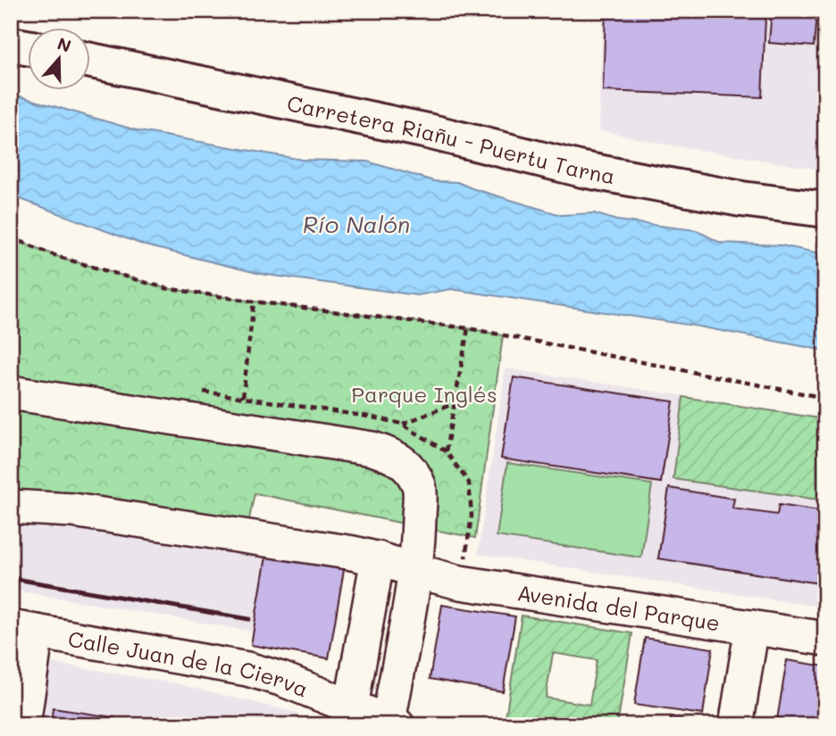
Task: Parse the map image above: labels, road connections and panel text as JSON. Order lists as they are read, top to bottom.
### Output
{
  "streets": {
    "main road": ["Carretera Riañu - Puertu Tarna"],
    "street": ["Avenida del Parque", "Calle Juan de la Cierva"]
  },
  "water": ["Río Nalón"],
  "parks": ["Parque Inglés"],
  "north": "top"
}
